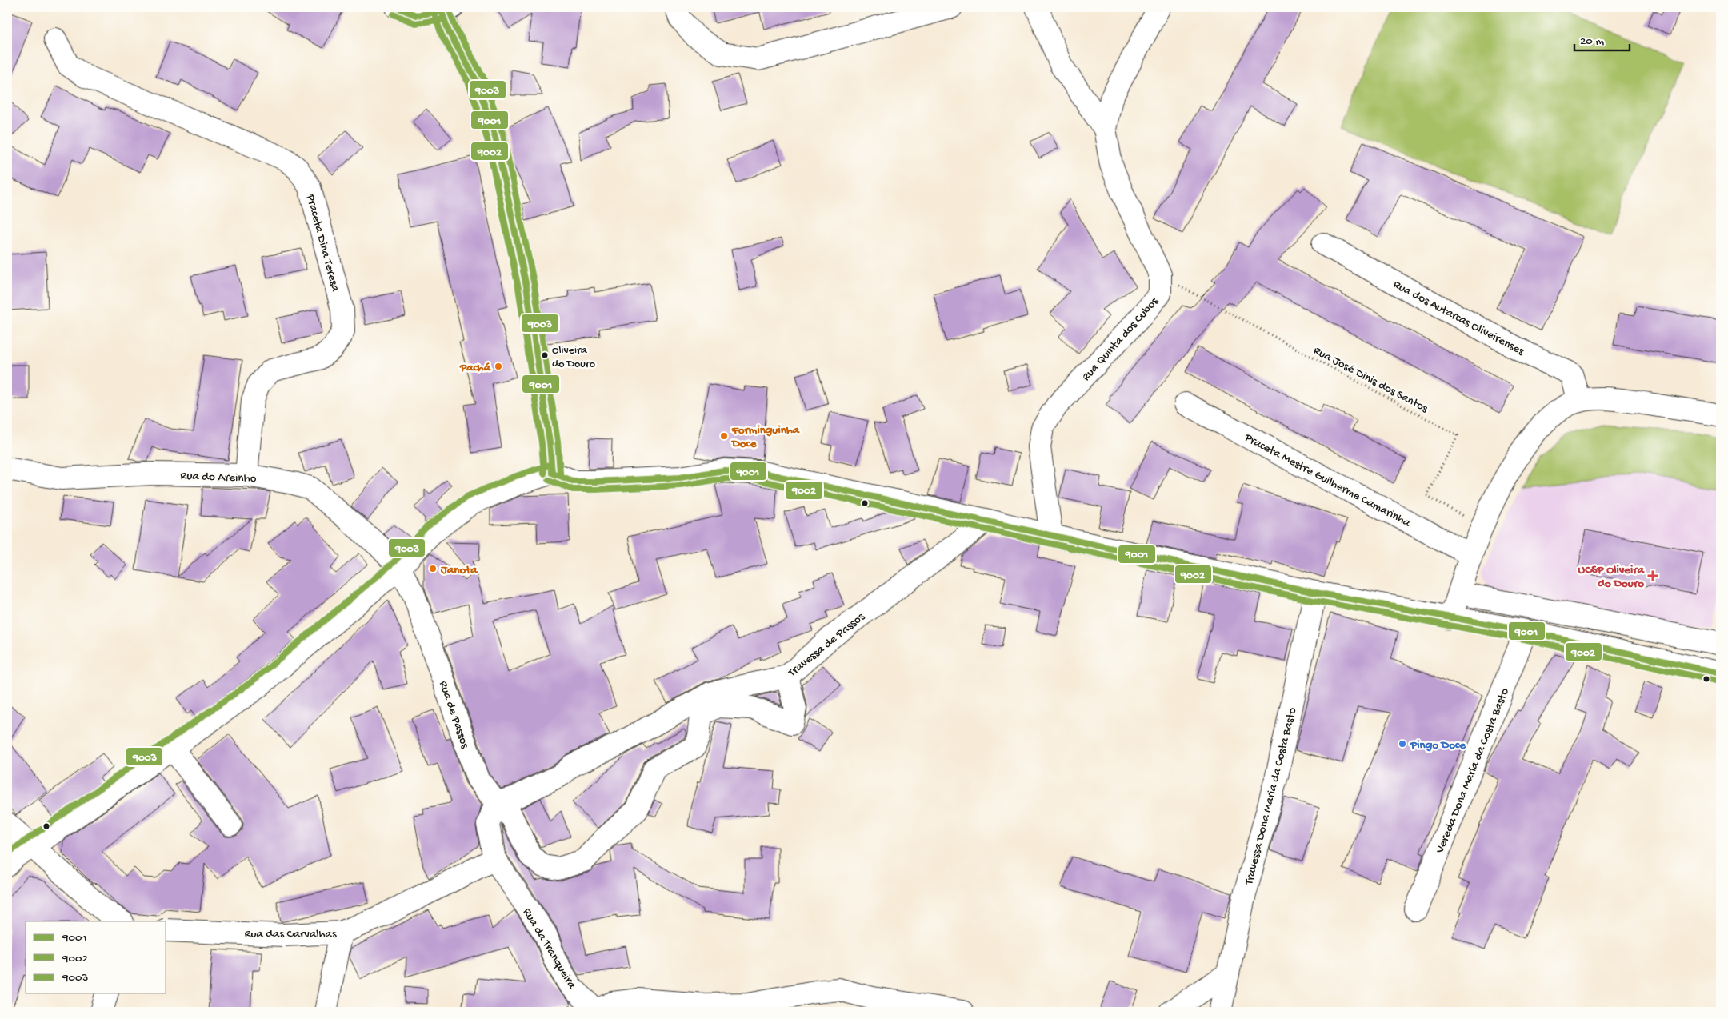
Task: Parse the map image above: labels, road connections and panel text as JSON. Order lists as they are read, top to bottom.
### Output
{
  "streets": {
    "street": [
      "Praceta Dina Teresa",
      "Rua dos Autarcas Oliveirenses",
      "Rua Quinta dos Cubos",
      "Rua do Areinho",
      "Praceta Mestre Guilherme Camarinha",
      "Travessa de Passos",
      "Rua de Passos",
      "Vereda Dona Maria da Costa Basto",
      "Travessa Dona Maria da Costa Basto",
      "Rua das Carvalhas",
      "Rua da Tranqueira"
    ],
    "path": ["Rua José Dinis dos Santos"]
  },
  "crossings": [
    ["Praceta Dina Teresa", "Rua do Areinho"],
    ["Rua Quinta dos Cubos", "Rua José Dinis dos Santos"],
    ["Rua do Areinho", "Rua de Passos"],
    ["Travessa de Passos", "Rua de Passos"],
    ["Rua das Carvalhas", "Rua da Tranqueira"]
  ],
  "places": {
    "other": [
      "Oliveira do Douro",
      "Pachá",
      "Forminguinha Doce",
      "Janota",
      "Pingo Doce"
    ],
    "health": ["UCSP Oliveira do Douro"]
  },
  "lines": ["transit line 9001", "transit line 9003", "transit line 9002"],
  "legend": ["9001", "9002", "9003"],
  "scale_bar": "20 m"
}
